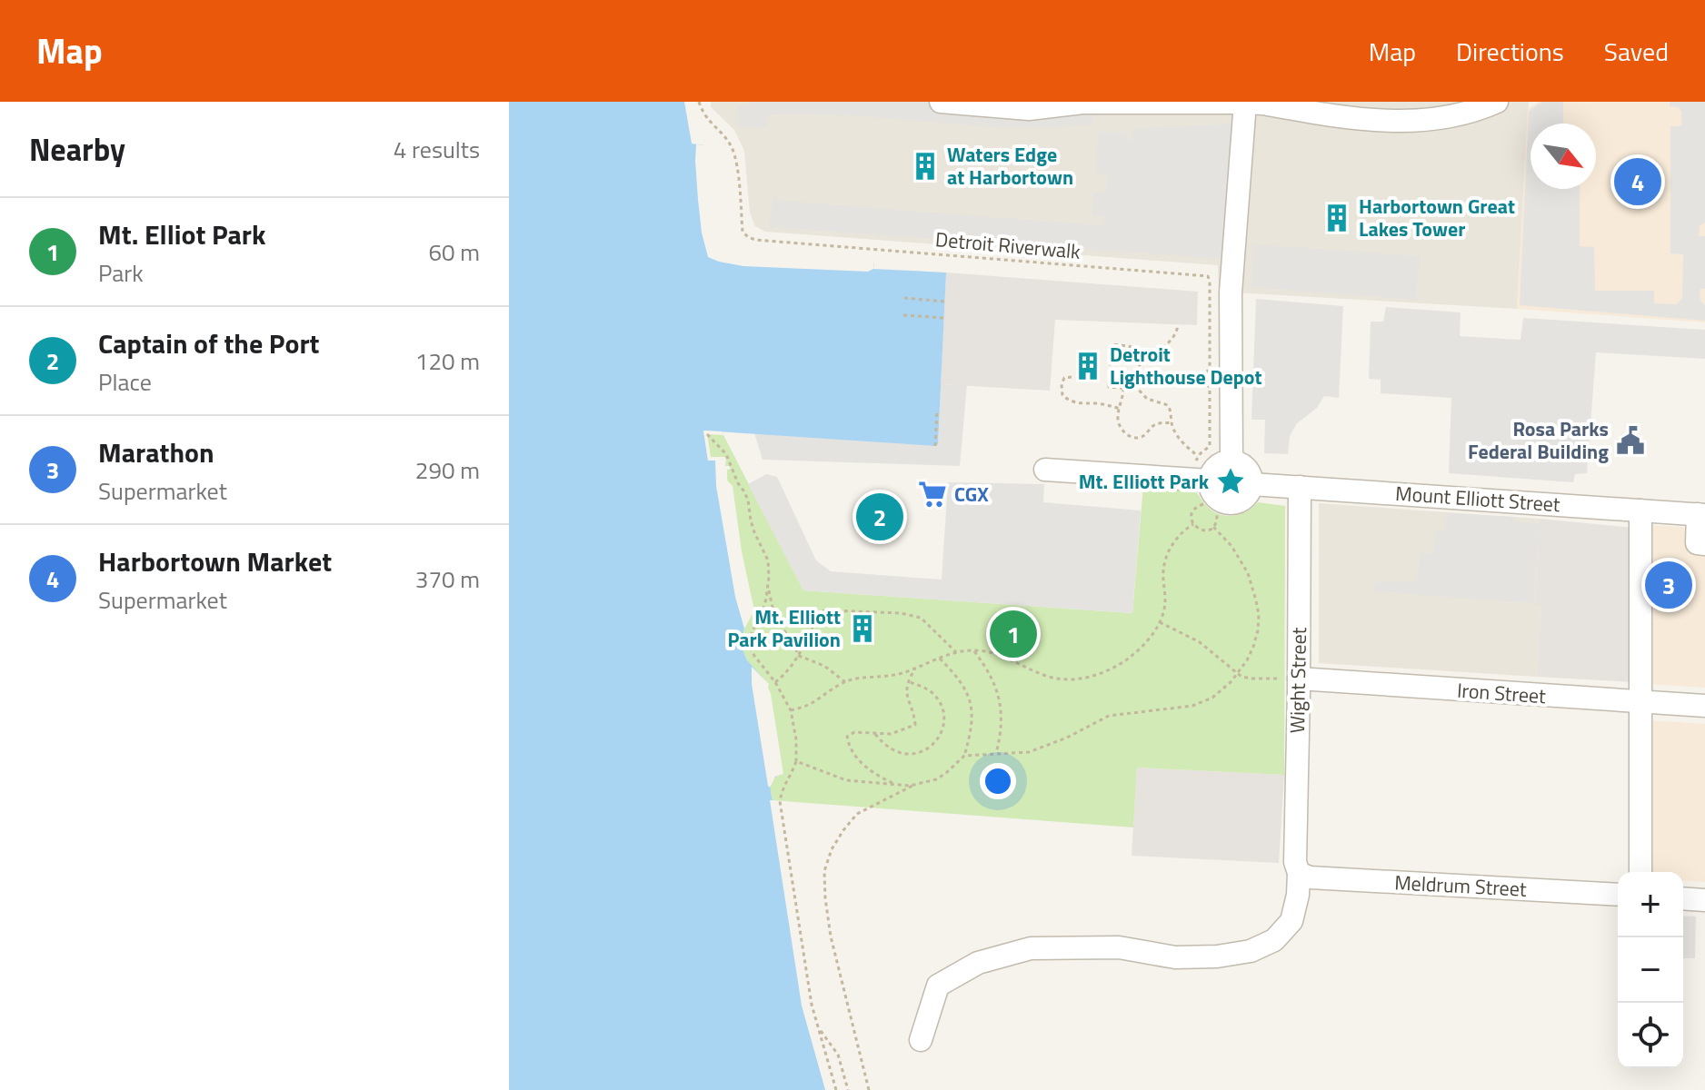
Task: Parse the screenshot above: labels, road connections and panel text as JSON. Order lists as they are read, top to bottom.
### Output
{
  "streets": {
    "street": [
      "Mount Elliott Street",
      "Wight Street",
      "Iron Street",
      "Meldrum Street"
    ],
    "path": ["Detroit Riverwalk"]
  },
  "crossings": [
    ["Mount Elliott Street", "Wight Street"],
    ["Wight Street", "Iron Street"],
    ["Wight Street", "Meldrum Street"]
  ],
  "places": {
    "building": [
      "Waters Edge at Harbortown",
      "Harbortown Great Lakes Tower",
      "Detroit Lighthouse Depot",
      "Mt. Elliott Park Pavilion"
    ],
    "public building": ["Rosa Parks Federal Building"],
    "place": ["Mt. Elliott Park"],
    "supermarket": ["CGX"]
  },
  "north": "bottom right",
  "page": {
    "header": "Map",
    "nav": ["Map", "Directions", "Saved"],
    "heading": ["Nearby", "4 results"],
    "pins": [
      "4",
      "2",
      "3",
      "1"
    ],
    "list": [
      {
        "mark": "1",
        "name": "Mt. Elliot Park",
        "note": "Park",
        "value": "60 m"
      },
      {
        "mark": "2",
        "name": "Captain of the Port",
        "note": "Place",
        "value": "120 m"
      },
      {
        "mark": "3",
        "name": "Marathon",
        "note": "Supermarket",
        "value": "290 m"
      },
      {
        "mark": "4",
        "name": "Harbortown Market",
        "note": "Supermarket",
        "value": "370 m"
      }
    ],
    "map_buttons": ["+", "−"]
  }
}
